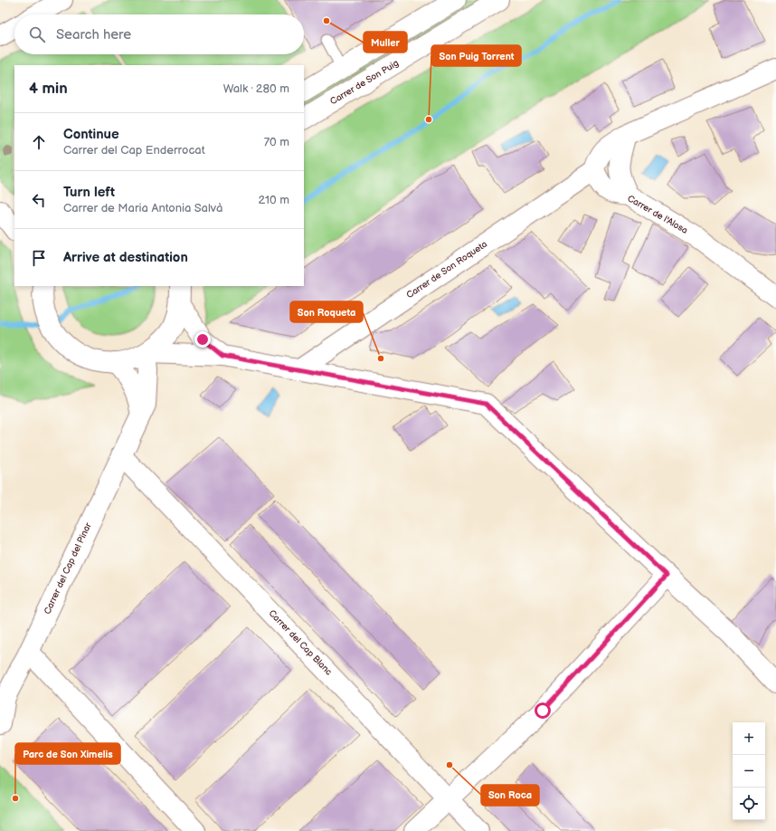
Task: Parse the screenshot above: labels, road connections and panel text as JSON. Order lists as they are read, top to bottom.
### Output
{
  "streets": {
    "street": [
      "Carrer de Son Puig",
      "Carrer de l'Alosa",
      "Carrer de Son Roqueta",
      "Carrer del Cap del Pinar",
      "Carrer del Cap Blanc"
    ]
  },
  "crossings": [
    ["Carrer de l'Alosa", "Carrer de Son Roqueta"],
    ["Carrer del Cap del Pinar", "Carrer del Cap Blanc"]
  ],
  "places": [
    "Muller",
    "Son Puig Torrent",
    "Son Roqueta",
    "Son Roca",
    "Parc de Son Ximelis"
  ],
  "page": {
    "search": "Search here",
    "heading": ["4 min", "Walk · 280 m"],
    "list": [
      ["Continue", "Carrer del Cap Enderrocat", "70 m"],
      ["Turn left", "Carrer de Maria Antonia Salvà", "210 m"],
      "Arrive at destination"
    ],
    "map_buttons": ["+", "−"]
  }
}
